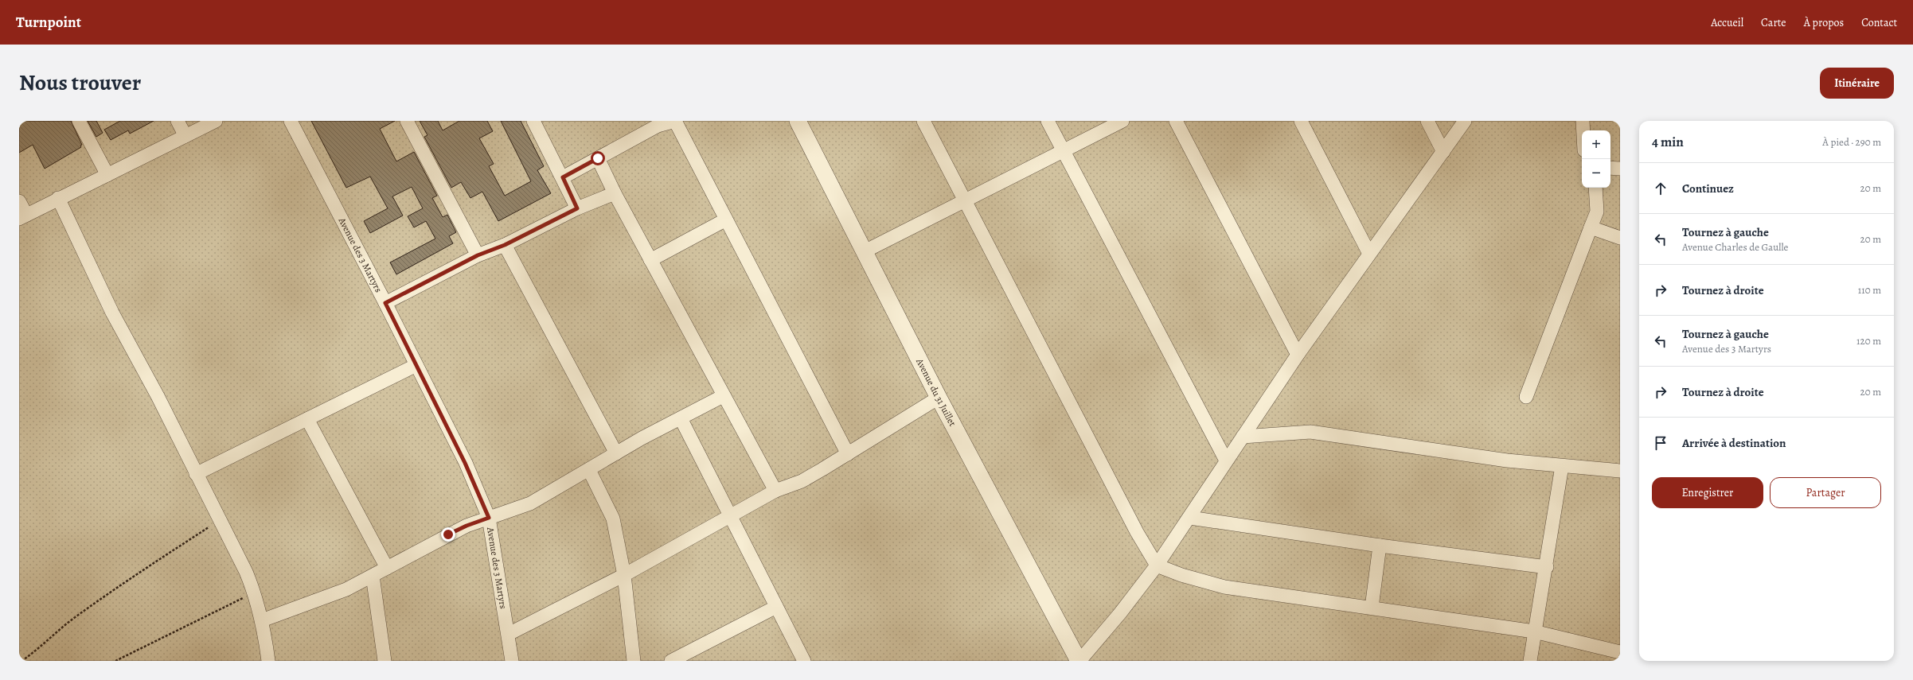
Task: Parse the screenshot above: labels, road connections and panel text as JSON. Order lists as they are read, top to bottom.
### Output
{
  "streets": {
    "street": ["Avenue des 3 Martyrs", "Avenue du 31 Juillet"]
  },
  "page": {
    "header": "Turnpoint",
    "nav": [
      "Accueil",
      "Carte",
      "À propos",
      "Contact"
    ],
    "title": "Nous trouver",
    "buttons": [
      "Itinéraire",
      ["Enregistrer", "Partager"]
    ],
    "heading": ["4 min", "À pied · 290 m"],
    "map_buttons": ["+", "−"],
    "list": [
      ["Continuez", "20 m"],
      ["Tournez à gauche", "Avenue Charles de Gaulle", "20 m"],
      ["Tournez à droite", "110 m"],
      ["Tournez à gauche", "Avenue des 3 Martyrs", "120 m"],
      ["Tournez à droite", "20 m"],
      "Arrivée à destination"
    ]
  }
}
